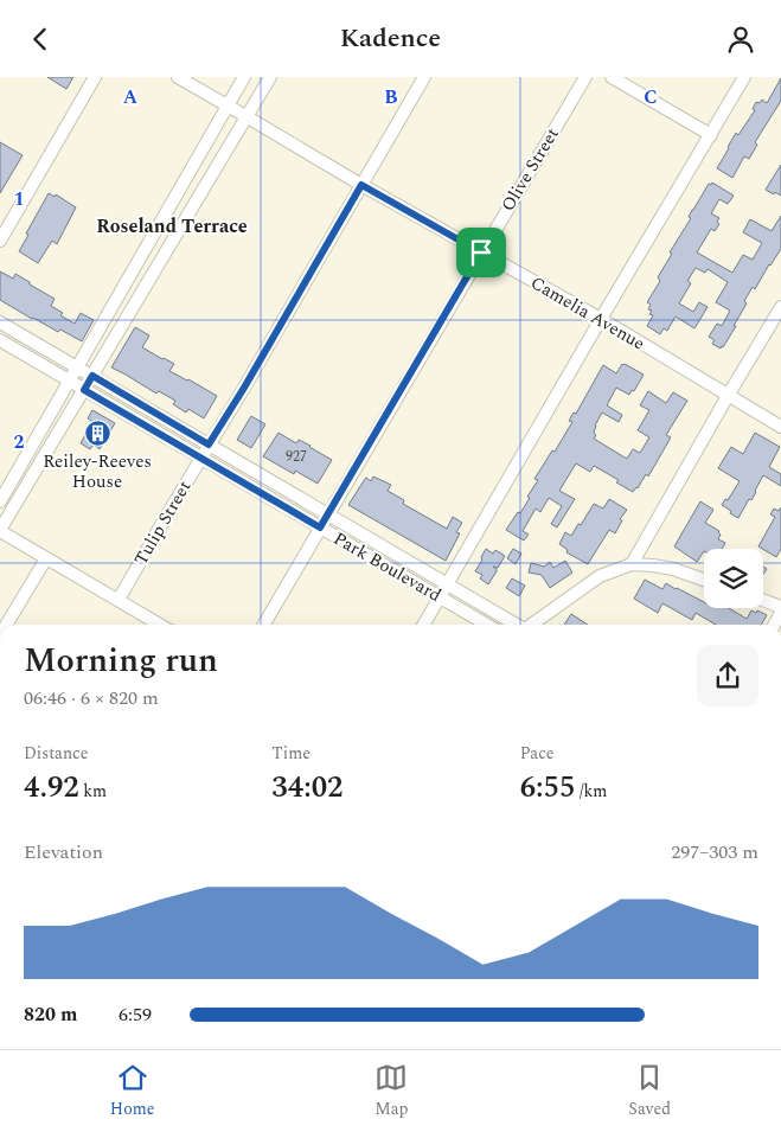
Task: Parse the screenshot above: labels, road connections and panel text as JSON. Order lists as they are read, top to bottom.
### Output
{
  "streets": {
    "street": [
      "Olive Street",
      "Camelia Avenue",
      "Tulip Street",
      "Park Boulevard"
    ]
  },
  "crossings": [
    ["Olive Street", "Camelia Avenue"],
    ["Olive Street", "Park Boulevard"],
    ["Camelia Avenue", "Tulip Street"],
    ["Tulip Street", "Park Boulevard"]
  ],
  "districts": ["Roseland Terrace"],
  "places": {
    "building": ["Reiley-Reeves House"]
  },
  "house_numbers": ["927"],
  "page": {
    "header": "Kadence",
    "heading": ["Morning run", "06:46 · 6 × 820 m"],
    "stats": [
      ["Distance", "4.92 km"],
      ["Time", "34:02"],
      ["Pace", "6:55 /km"]
    ],
    "chart": ["Elevation", "297–303 m"],
    "list": [
      {
        "name": "820 m",
        "note": "6:59"
      }
    ],
    "tabs": ["Home", "Map", "Saved"]
  },
  "grid": {
    "columns": ["A", "B", "C"],
    "rows": ["1", "2"]
  }
}
